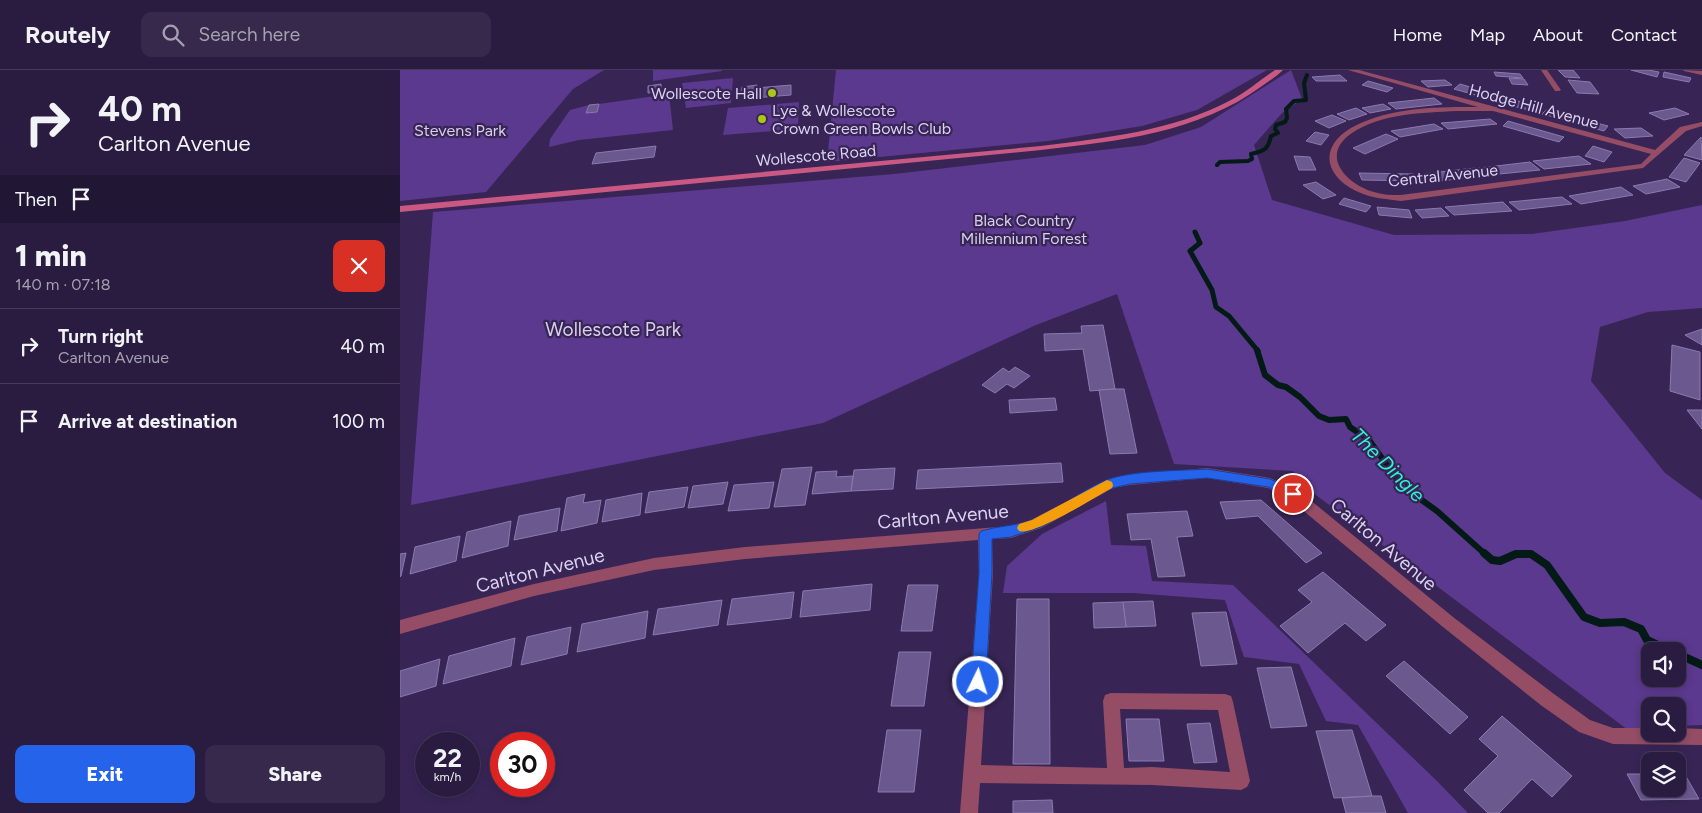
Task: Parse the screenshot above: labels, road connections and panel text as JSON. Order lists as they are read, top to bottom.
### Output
{
  "streets": {
    "street": [
      "Hodge Hill Avenue",
      "Wollescote Road",
      "Central Avenue",
      "Carlton Avenue"
    ]
  },
  "crossings": [
    ["Hodge Hill Avenue", "Central Avenue"]
  ],
  "water": ["The Dingle"],
  "parks": ["Stevens Park", "Black Country Millennium Forest", "Wollescote Park"],
  "places": ["Wollescote Hall", "Lye & Wollescote Crown Green Bowls Club"],
  "page": {
    "header": "Routely",
    "search": "Search here",
    "nav": [
      "Home",
      "Map",
      "About",
      "Contact"
    ],
    "turn": ["40 m", "Carlton Avenue"],
    "then": "Then",
    "heading": ["1 min", "140 m · 07:18"],
    "list": [
      {
        "name": "Turn right",
        "note": "Carlton Avenue",
        "value": "40 m"
      },
      {
        "name": "Arrive at destination",
        "value": "100 m"
      }
    ],
    "speed": "22 km/h",
    "limit": "30",
    "buttons": ["Exit", "Share"]
  }
}
